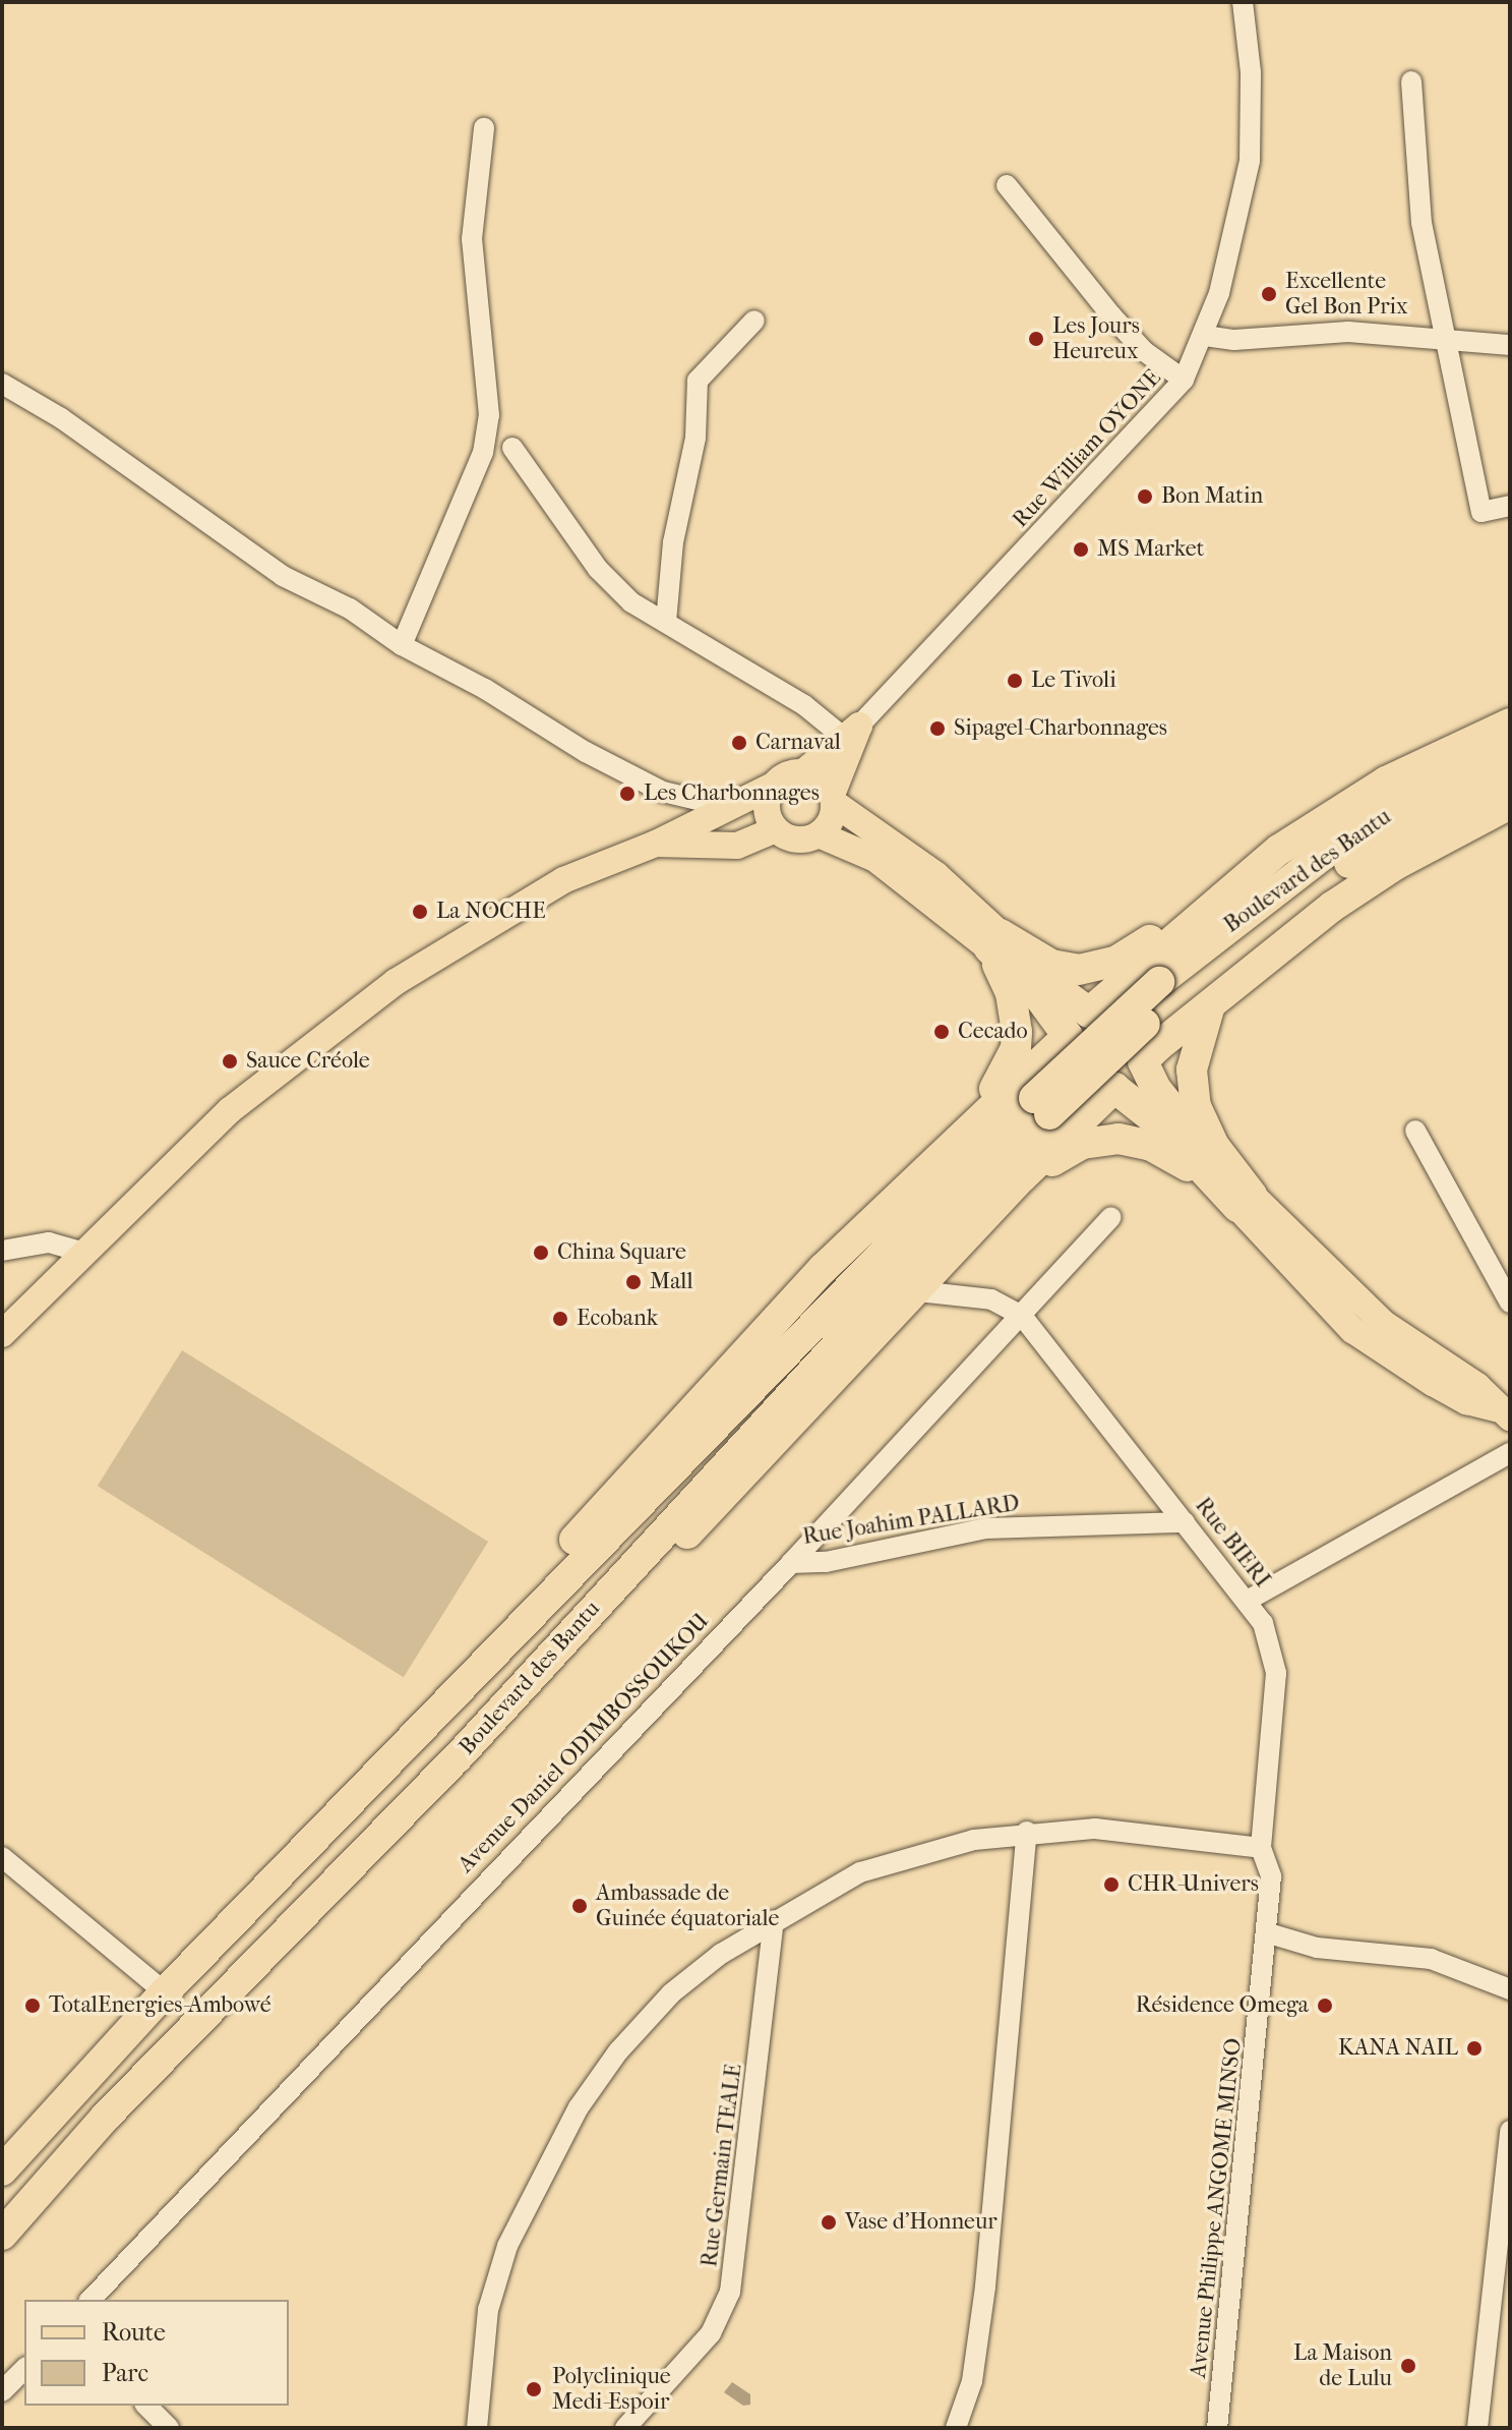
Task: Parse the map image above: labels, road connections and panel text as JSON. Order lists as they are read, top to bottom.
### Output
{
  "streets": {
    "highway": ["Boulevard des Bantu"],
    "street": [
      "Rue William OYONE",
      "Rue Joahim PALLARD",
      "Rue BIERI",
      "Avenue Daniel ODIMBOSSOUKOU",
      "Rue Germain TEALE",
      "Avenue Philippe ANGOME MINSO"
    ]
  },
  "crossings": [
    ["Rue Joahim PALLARD", "Rue BIERI"],
    ["Rue Joahim PALLARD", "Avenue Daniel ODIMBOSSOUKOU"],
    ["Rue BIERI", "Avenue Daniel ODIMBOSSOUKOU"],
    ["Rue BIERI", "Avenue Philippe ANGOME MINSO"]
  ],
  "places": [
    "Excellente Gel Bon Prix",
    "Les Jours Heureux",
    "Bon Matin",
    "MS Market",
    "Le Tivoli",
    "Sipagel-Charbonnages",
    "Carnaval",
    "Les Charbonnages",
    "La NOCHE",
    "Cecado",
    "Sauce Créole",
    "China Square",
    "Mall",
    "Ecobank",
    "CHR-Univers",
    "Ambassade de Guinée équatoriale",
    "TotalEnergies-Ambowé",
    "Résidence Omega",
    "KANA NAIL",
    "Vase d'Honneur",
    "La Maison de Lulu",
    "Polyclinique Medi-Espoir"
  ],
  "legend": ["Route", "Parc"]
}
